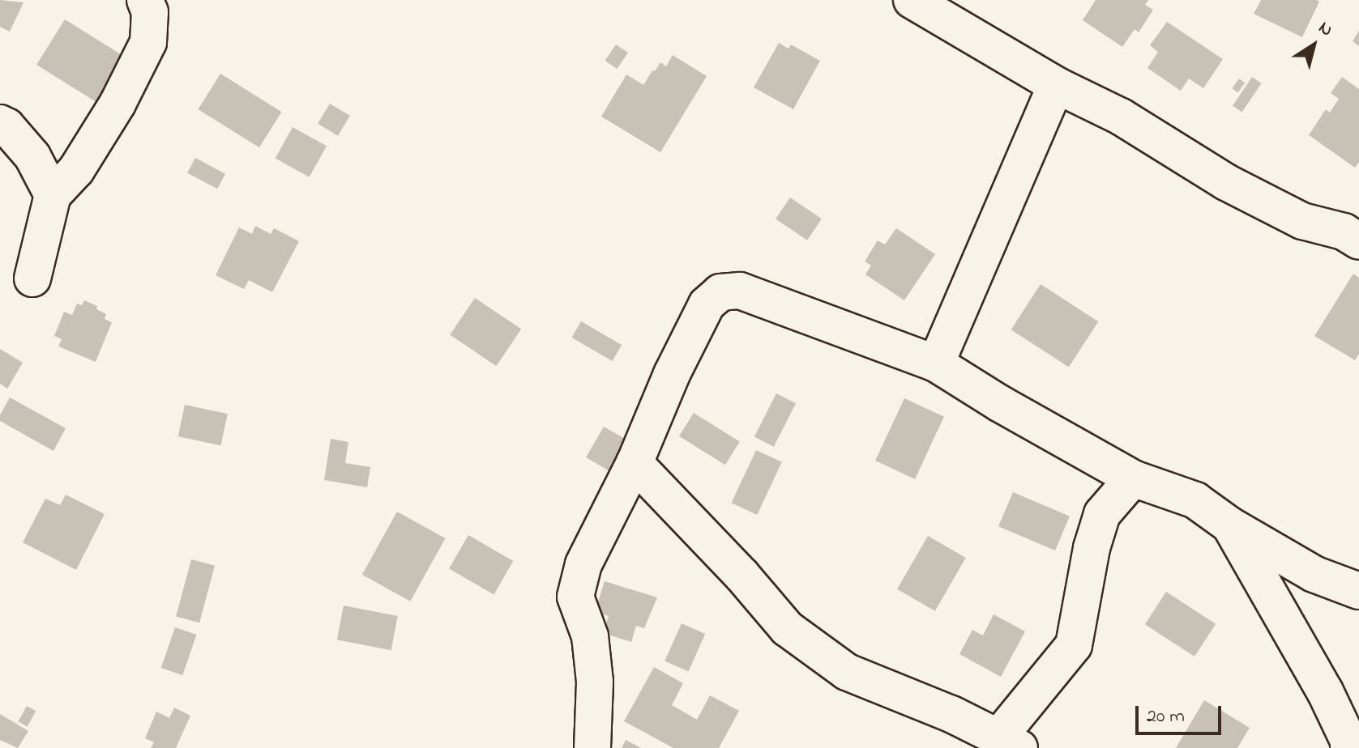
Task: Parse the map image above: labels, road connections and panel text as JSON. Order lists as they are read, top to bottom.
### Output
{
  "scale_bar": "20 m",
  "north": "top right"
}
